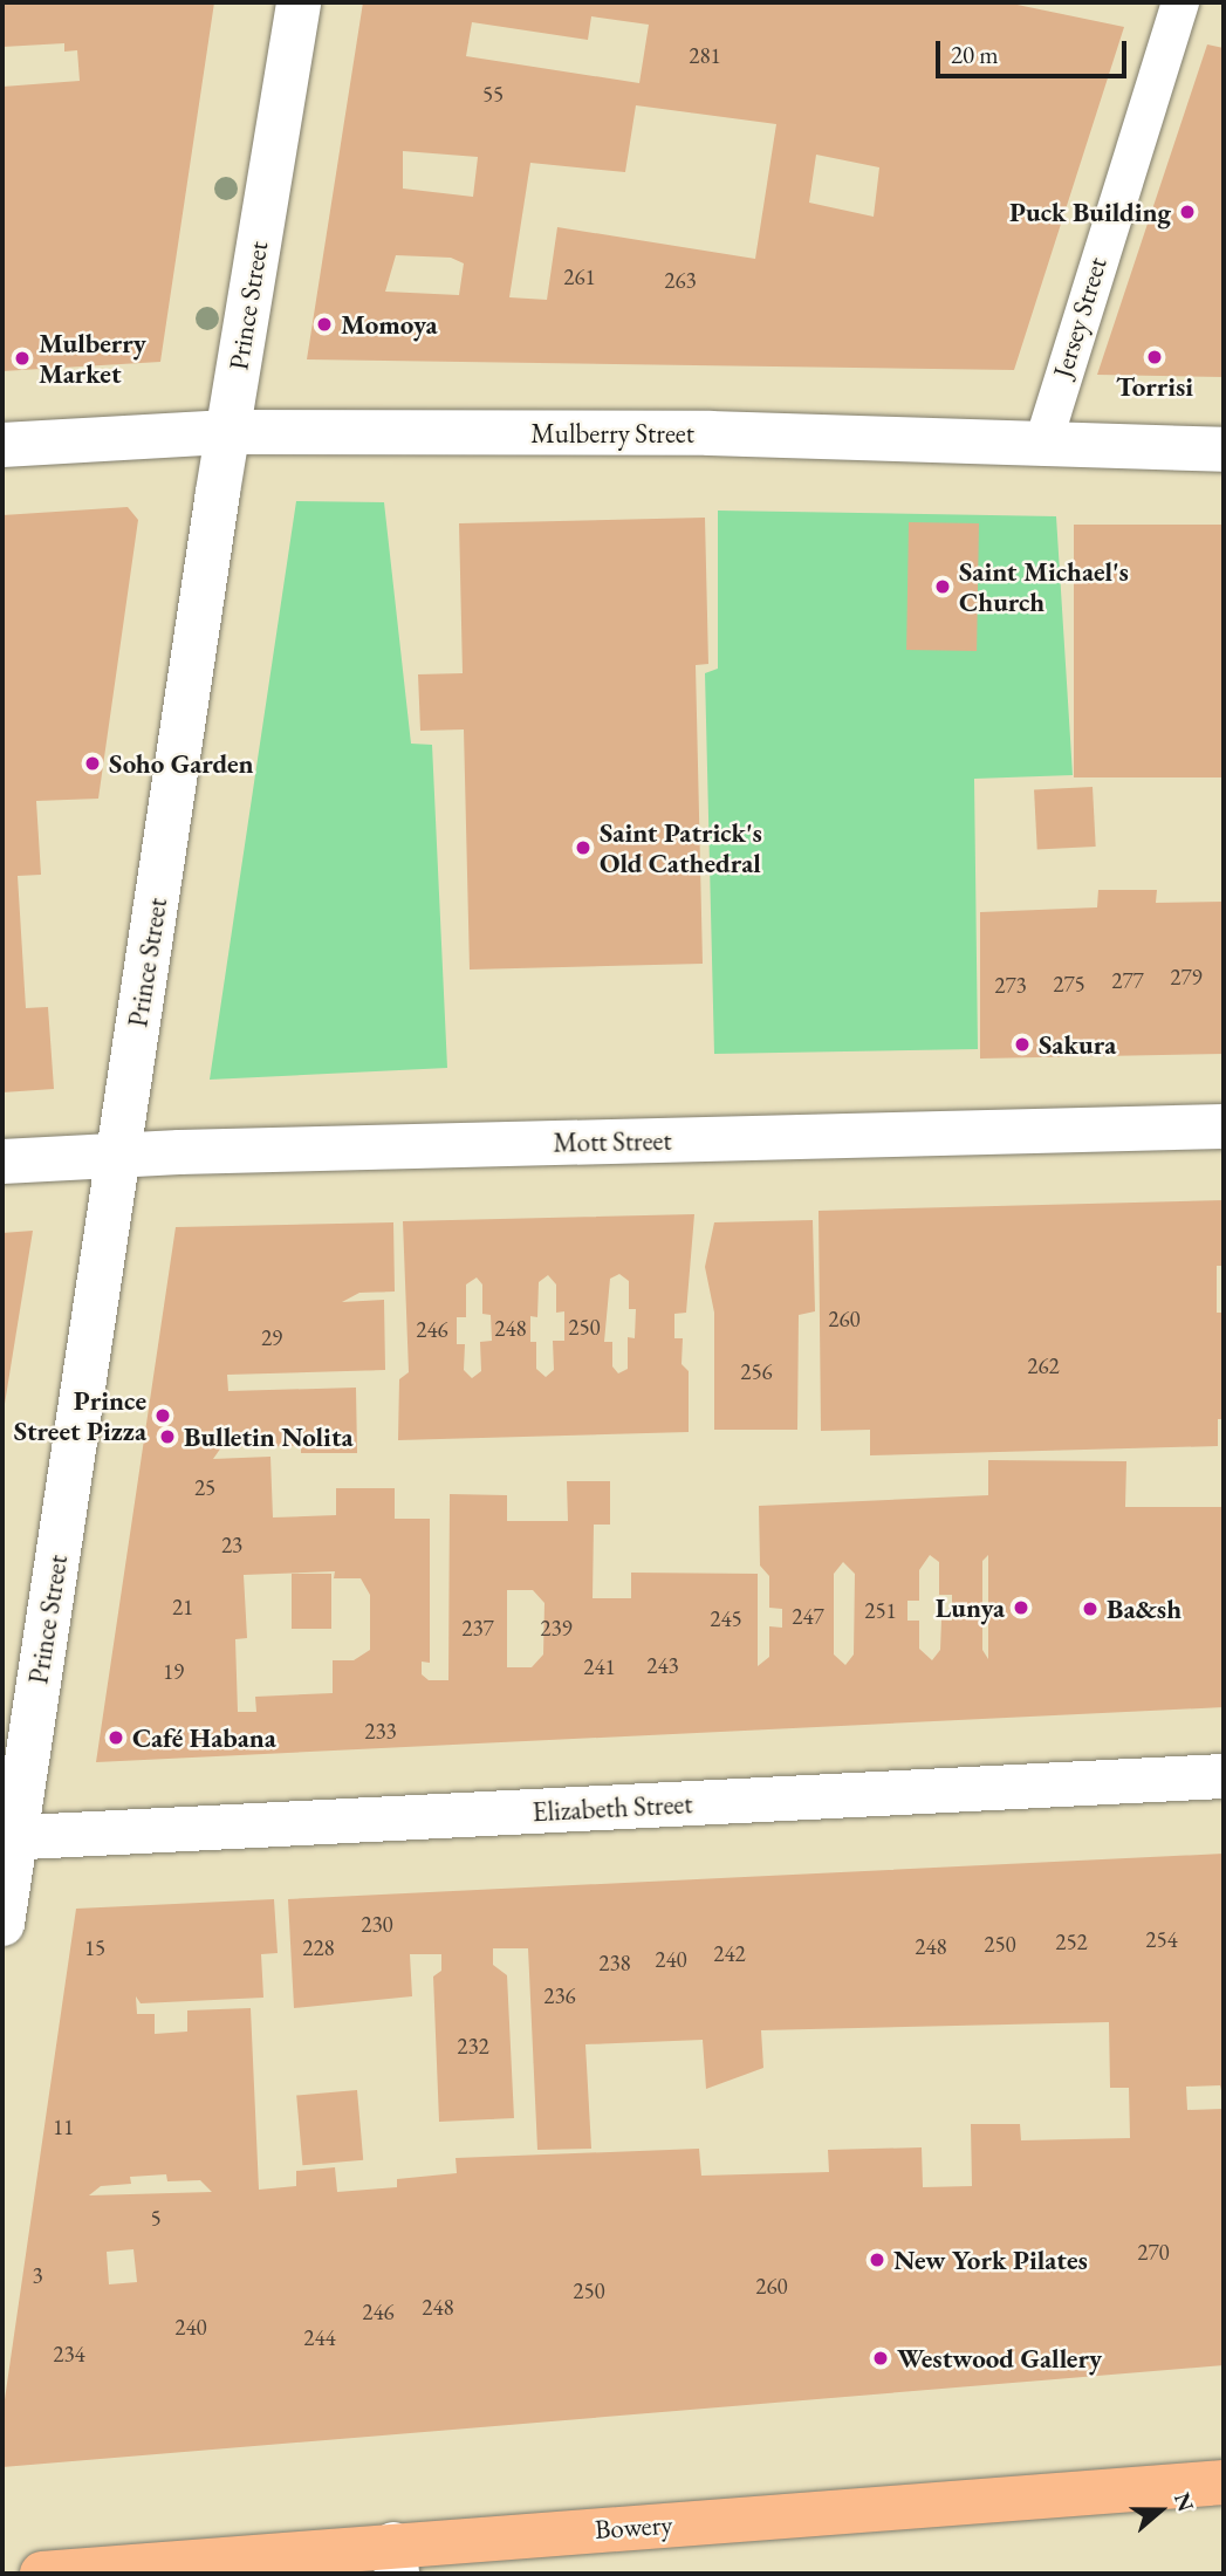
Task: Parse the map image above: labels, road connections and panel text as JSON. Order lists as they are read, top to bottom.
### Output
{
  "streets": {
    "main road": ["Bowery"],
    "street": [
      "Prince Street",
      "Mulberry Street",
      "Mott Street",
      "Elizabeth Street"
    ],
    "lane": ["Jersey Street"]
  },
  "crossings": [
    ["Prince Street", "Mulberry Street"],
    ["Prince Street", "Mott Street"],
    ["Prince Street", "Elizabeth Street"],
    ["Jersey Street", "Mulberry Street"]
  ],
  "places": [
    "Puck Building",
    "Momoya",
    "Torrisi",
    "Mulberry Market",
    "Saint Michael's Church",
    "Soho Garden",
    "Saint Patrick's Old Cathedral",
    "Sakura",
    "Prince Street Pizza",
    "Bulletin Nolita",
    "Lunya",
    "Ba&sh",
    "Café Habana",
    "New York Pilates",
    "Westwood Gallery"
  ],
  "house_numbers": [
    "281",
    "55",
    "261",
    "263",
    "279",
    "277",
    "275",
    "273",
    "260",
    "250",
    "248",
    "246",
    "29",
    "262",
    "256",
    "25",
    "23",
    "21",
    "251",
    "247",
    "245",
    "237",
    "239",
    "243",
    "241",
    "19",
    "233",
    "230",
    "254",
    "252",
    "250",
    "248",
    "15",
    "228",
    "242",
    "240",
    "238",
    "236",
    "232",
    "11",
    "5",
    "270",
    "3",
    "260",
    "250",
    "248",
    "246",
    "240",
    "244",
    "234"
  ],
  "scale_bar": "20 m",
  "north": "right"
}
